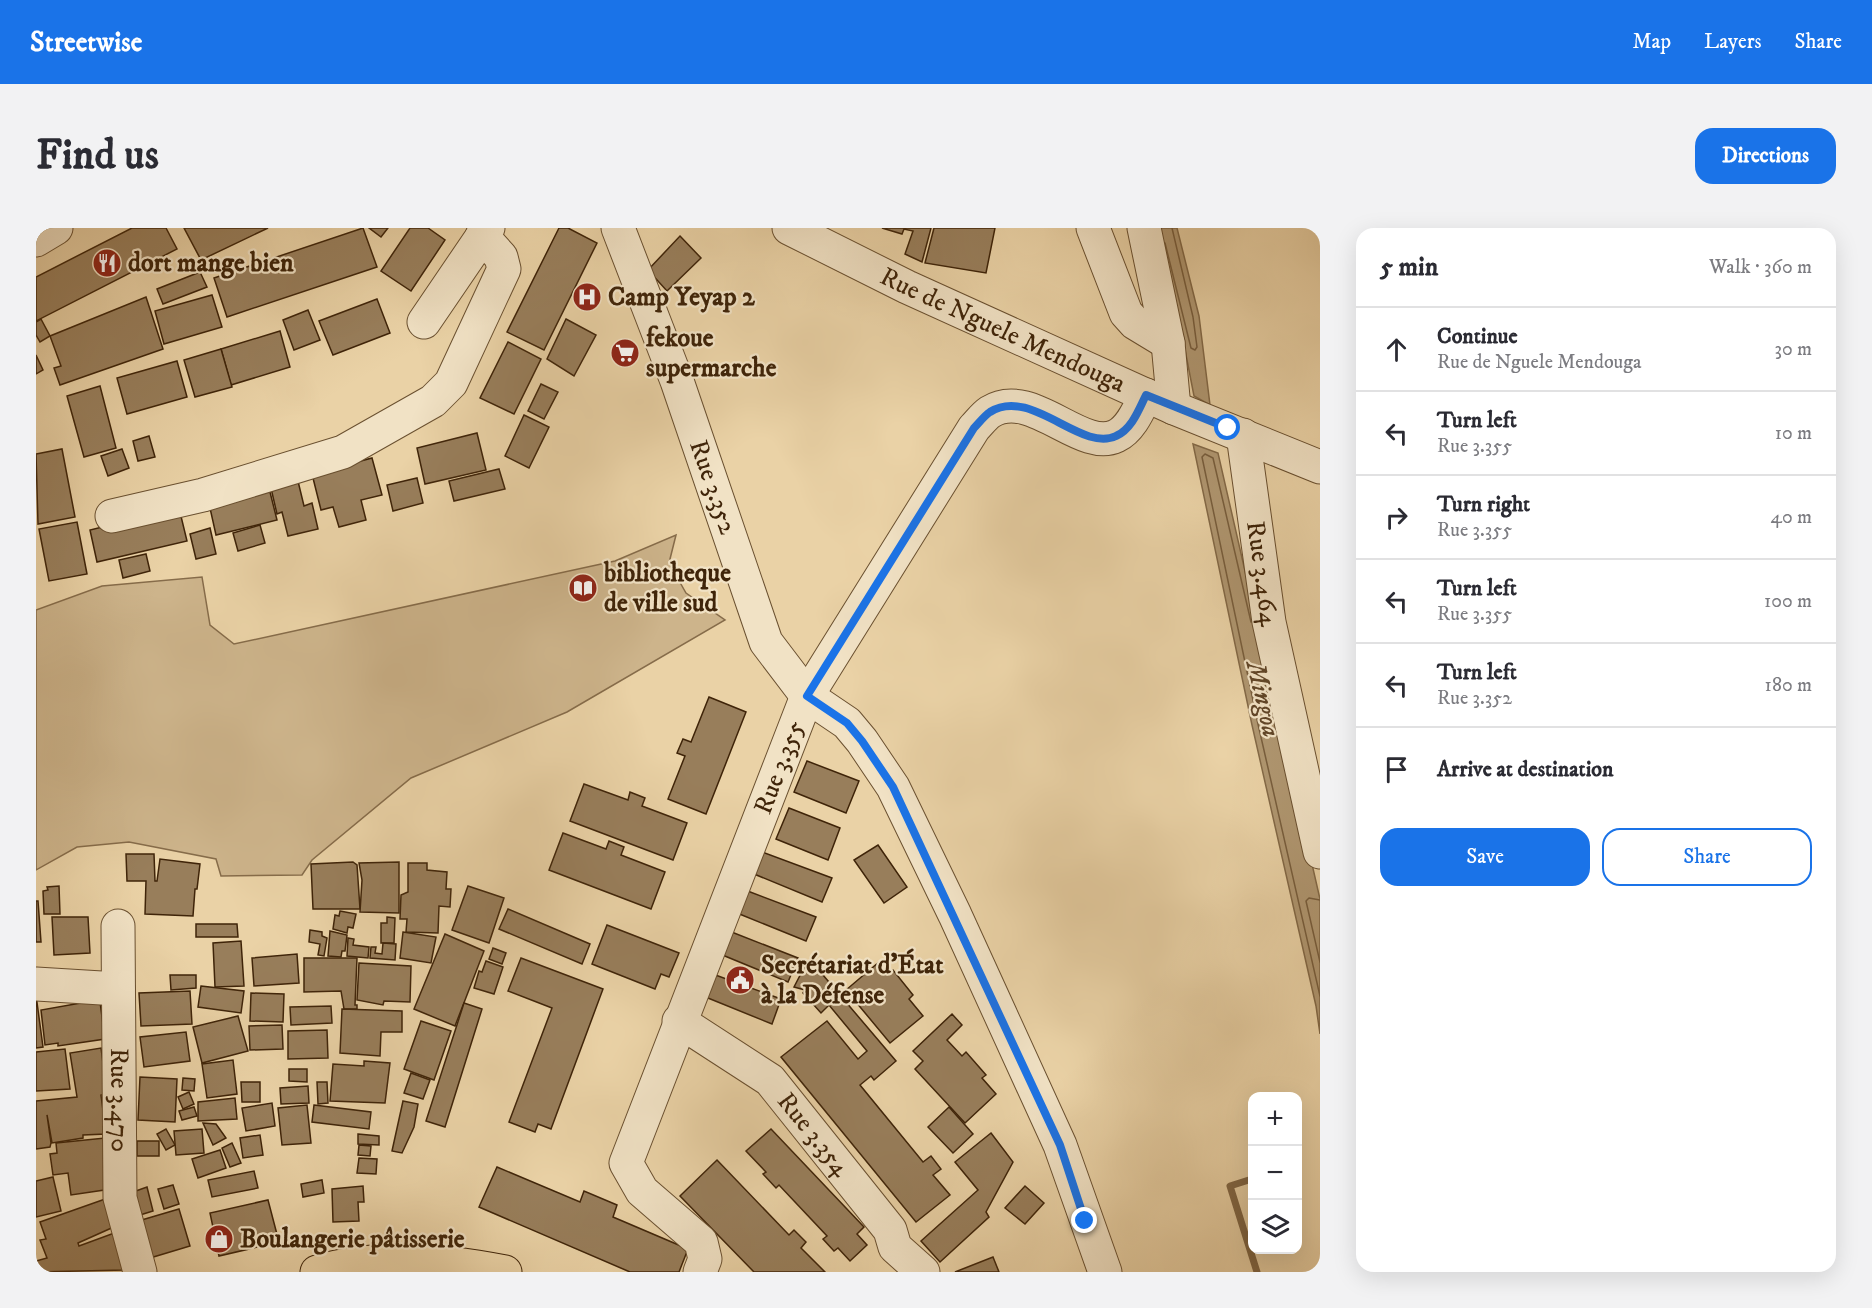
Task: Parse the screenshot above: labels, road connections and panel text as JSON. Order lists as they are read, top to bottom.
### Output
{
  "streets": {
    "street": [
      "Rue de Nguele Mendouga",
      "Rue 3.352",
      "Rue 3.464",
      "Rue 3.355",
      "Rue 3.470",
      "Rue 3.354"
    ]
  },
  "crossings": [
    ["Rue de Nguele Mendouga", "Rue 3.464"],
    ["Rue de Nguele Mendouga", "Rue 3.355"],
    ["Rue 3.352", "Rue 3.355"],
    ["Rue 3.355", "Rue 3.354"]
  ],
  "water": ["Mingoa"],
  "places": {
    "restaurant": ["dort mange bien"],
    "hospital": ["Camp Yeyap 2"],
    "supermarket": ["fekoue supermarche"],
    "library": ["bibliotheque de ville sud"],
    "public building": ["Secrétariat d'État à la Défense"],
    "shop": ["Boulangerie pâtisserie"]
  },
  "page": {
    "header": "Streetwise",
    "nav": ["Map", "Layers", "Share"],
    "buttons": [
      "Directions",
      ["Save", "Share"]
    ],
    "title": "Find us",
    "heading": ["5 min", "Walk · 360 m"],
    "list": [
      ["Continue", "Rue de Nguele Mendouga", "30 m"],
      ["Turn left", "Rue 3.355", "10 m"],
      ["Turn right", "Rue 3.355", "40 m"],
      ["Turn left", "Rue 3.355", "100 m"],
      ["Turn left", "Rue 3.352", "180 m"],
      "Arrive at destination"
    ],
    "map_buttons": ["+", "−"]
  }
}
